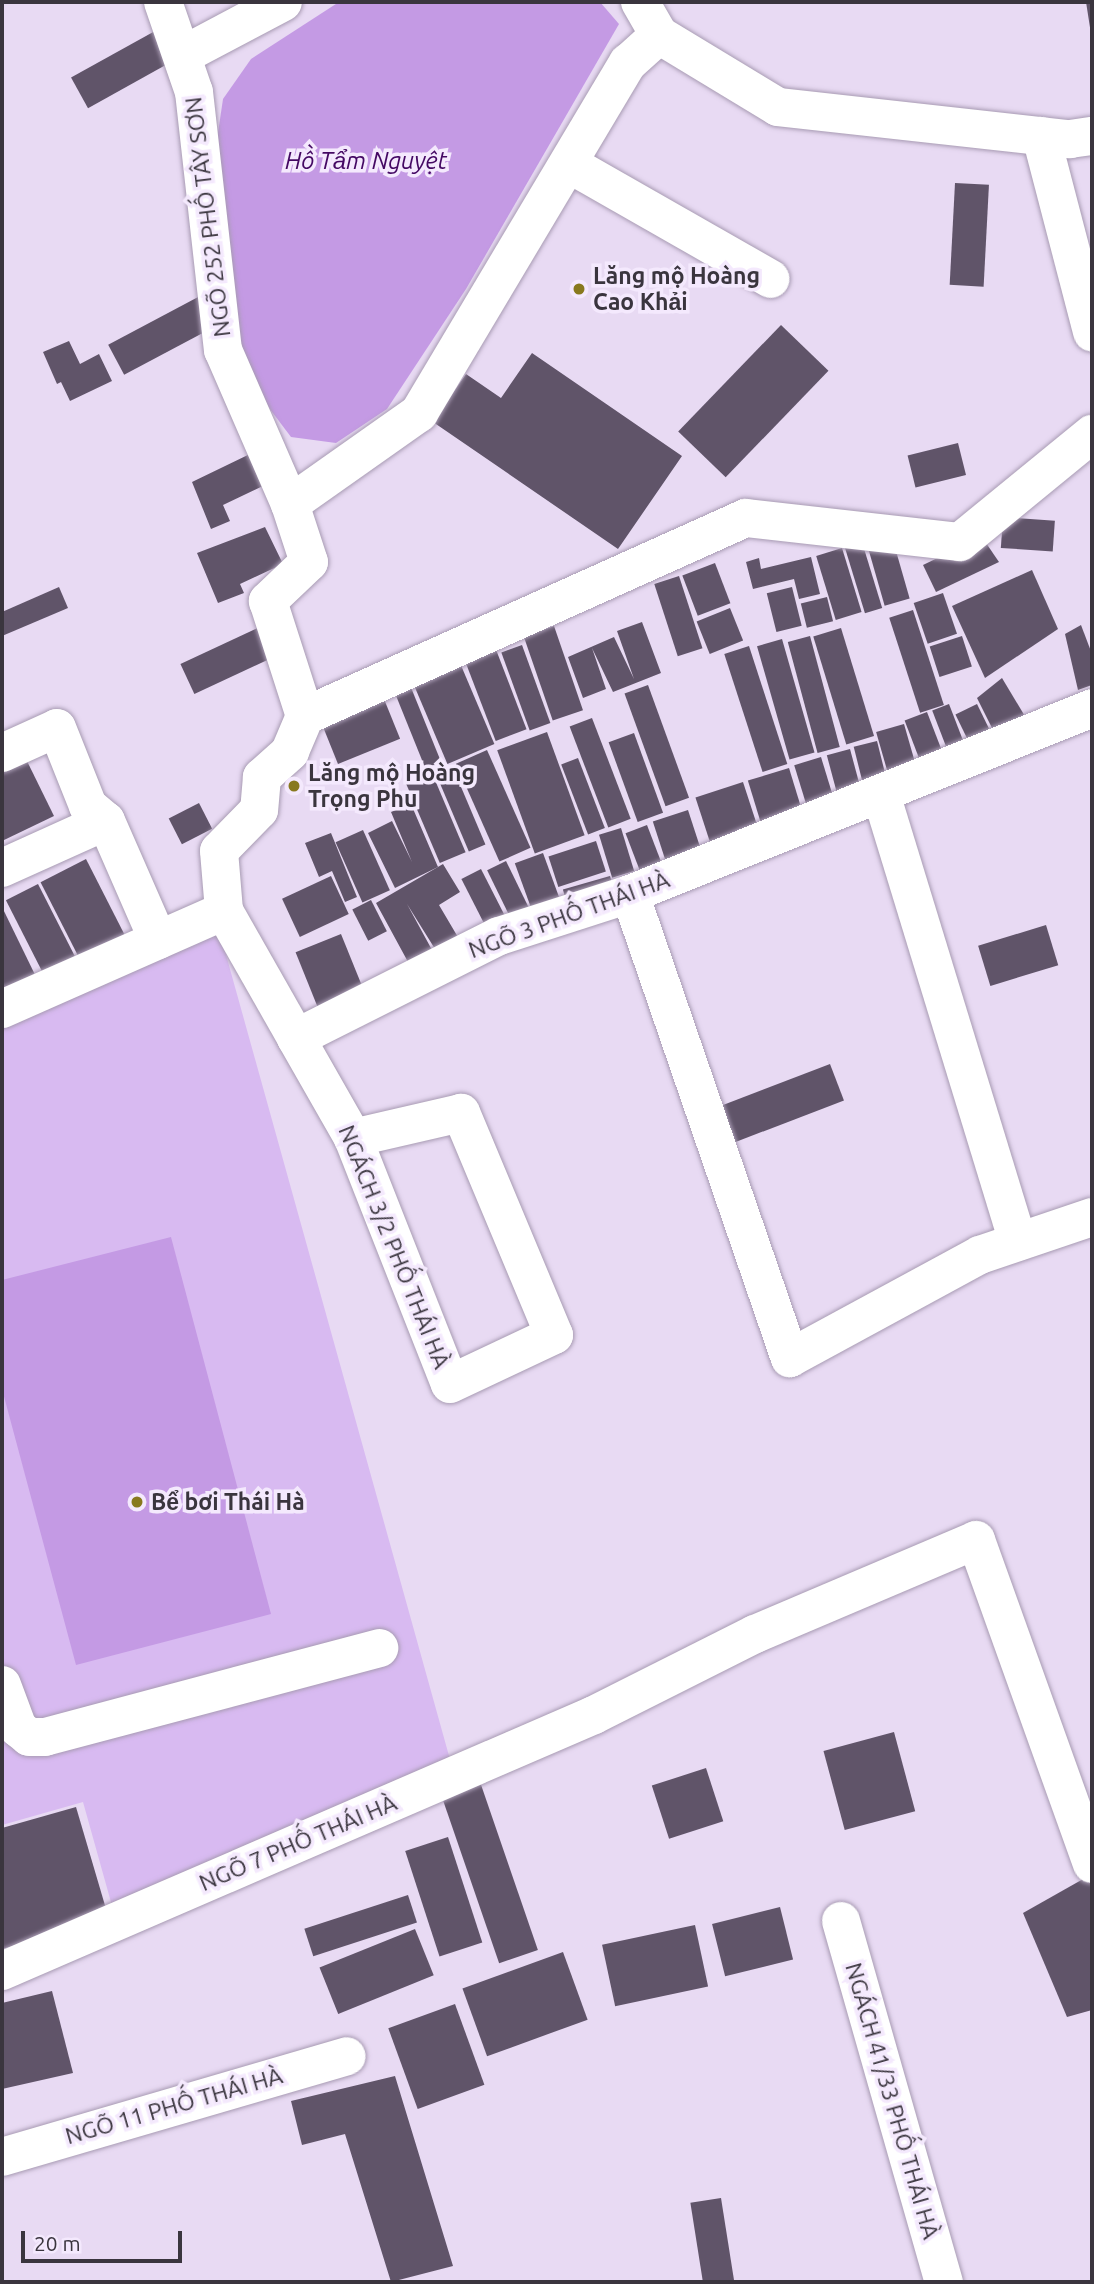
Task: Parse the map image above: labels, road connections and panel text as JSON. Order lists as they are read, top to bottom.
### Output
{
  "streets": {
    "lane": [
      "NGÕ 252 PHỐ TÂY SƠN",
      "NGÕ 3 PHỐ THÁI HÀ",
      "NGÁCH 3/2 PHỐ THÁI HÀ",
      "NGÕ 7 PHỐ THÁI HÀ",
      "NGÁCH 41/33 PHỐ THÁI HÀ",
      "NGÕ 11 PHỐ THÁI HÀ"
    ]
  },
  "crossings": [
    ["NGÕ 3 PHỐ THÁI HÀ", "NGÁCH 3/2 PHỐ THÁI HÀ"]
  ],
  "water": ["Hồ Tẩm Nguyệt"],
  "places": ["Lăng mộ Hoàng Cao Khải", "Lăng mộ Hoàng Trọng Phu", "Bể bơi Thái Hà"],
  "scale_bar": "20 m"
}
